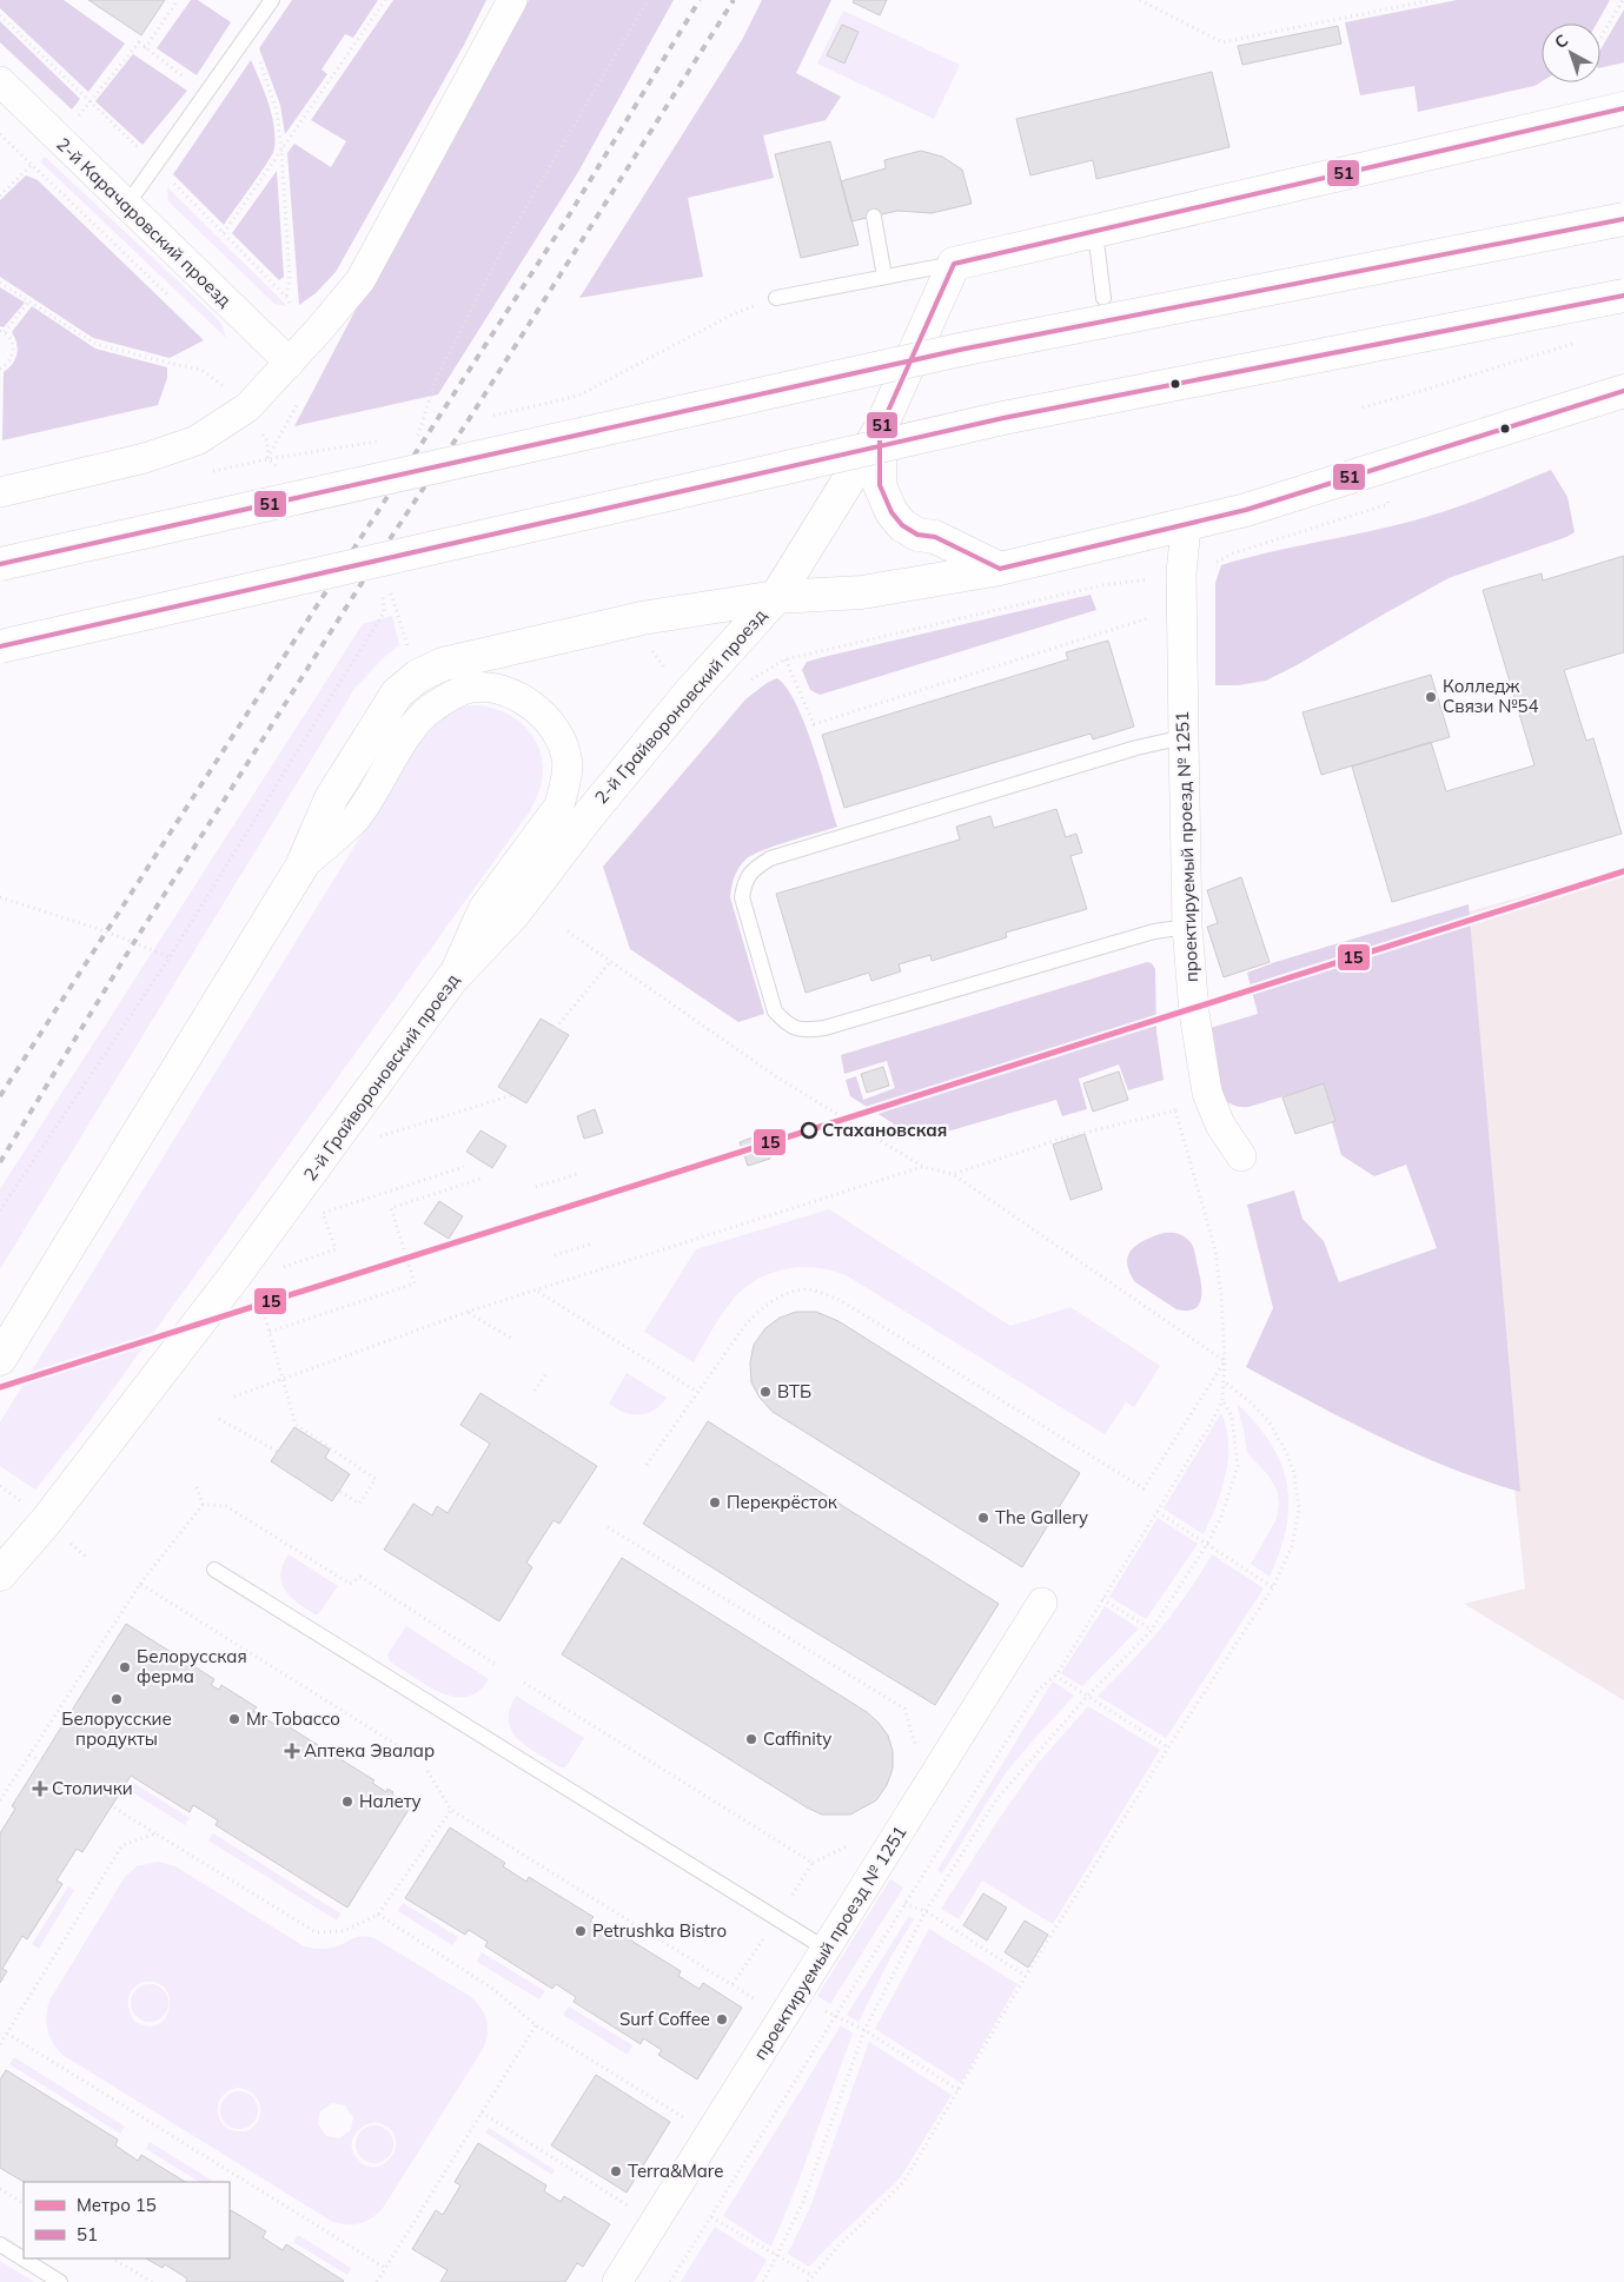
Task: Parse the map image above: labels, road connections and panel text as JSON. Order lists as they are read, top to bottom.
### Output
{
  "streets": {
    "main road": ["2-й Грайвороновский проезд"],
    "street": ["2-й Карачаровский проезд", "проектируемый проезд № 1251"]
  },
  "places": {
    "other": [
      "Колледж Связи №54",
      "Стахановская",
      "ВТБ",
      "Перекрёсток",
      "The Gallery",
      "Белорусская ферма",
      "Белорусские продукты",
      "Mr Tobacco",
      "Caffinity",
      "Налету",
      "Petrushka Bistro",
      "Surf Coffee",
      "Terra&Mare"
    ],
    "health": ["Аптека Эвалар", "Столички"]
  },
  "lines": ["transit line 51", "metro line 15"],
  "legend": ["Метро 15", "51"],
  "north": "top left"
}
